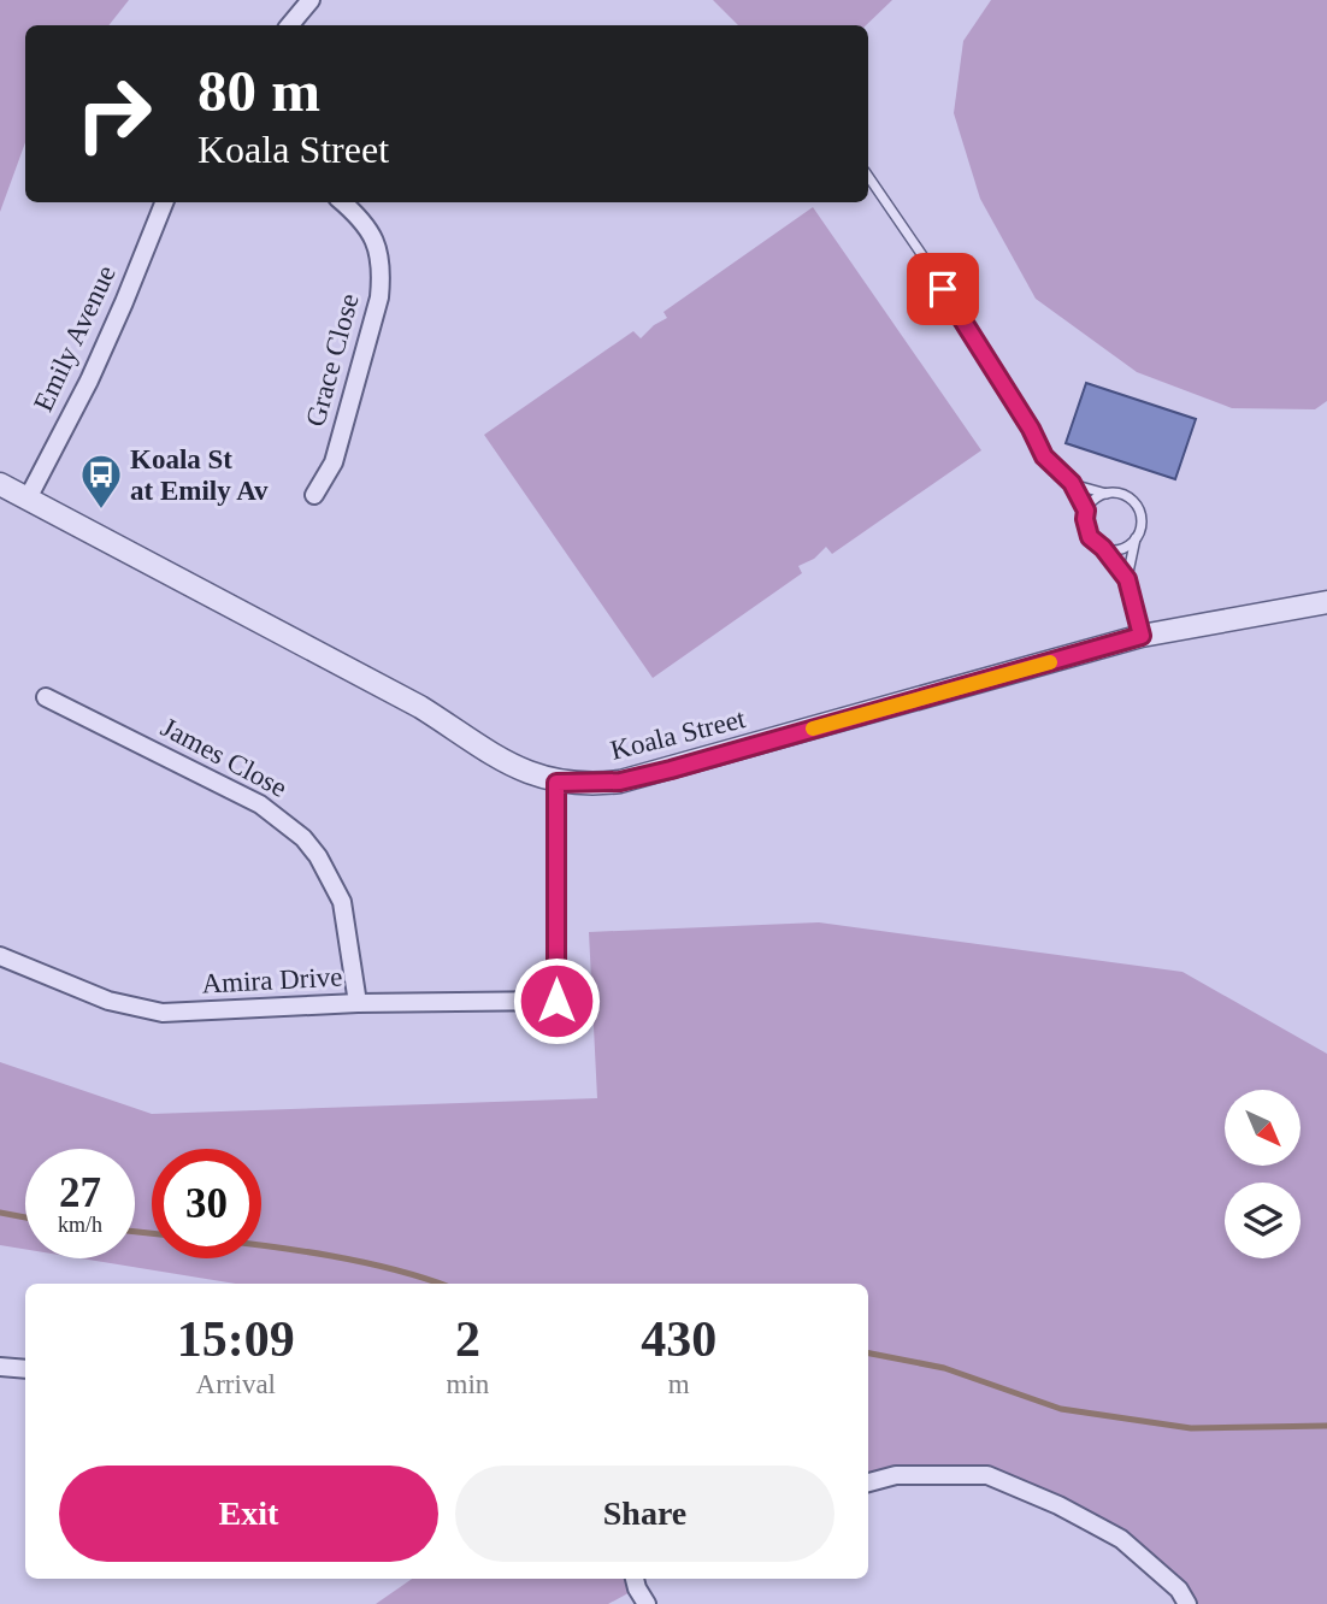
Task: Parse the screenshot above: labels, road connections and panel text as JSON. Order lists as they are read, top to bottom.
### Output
{
  "streets": {
    "street": [
      "Emily Avenue",
      "Grace Close",
      "Koala Street",
      "James Close",
      "Amira Drive"
    ]
  },
  "crossings": [
    ["Emily Avenue", "Koala Street"],
    ["Koala Street", "Amira Drive"],
    ["James Close", "Amira Drive"]
  ],
  "places": {
    "bus stop": ["Koala St at Emily Av"]
  },
  "north": "bottom right",
  "page": {
    "turn": ["80 m", "Koala Street"],
    "speed": "27 km/h",
    "limit": "30",
    "eta": [
      "15:09",
      "Arrival",
      "2",
      "min",
      "430",
      "m"
    ],
    "buttons": ["Exit", "Share"]
  }
}
